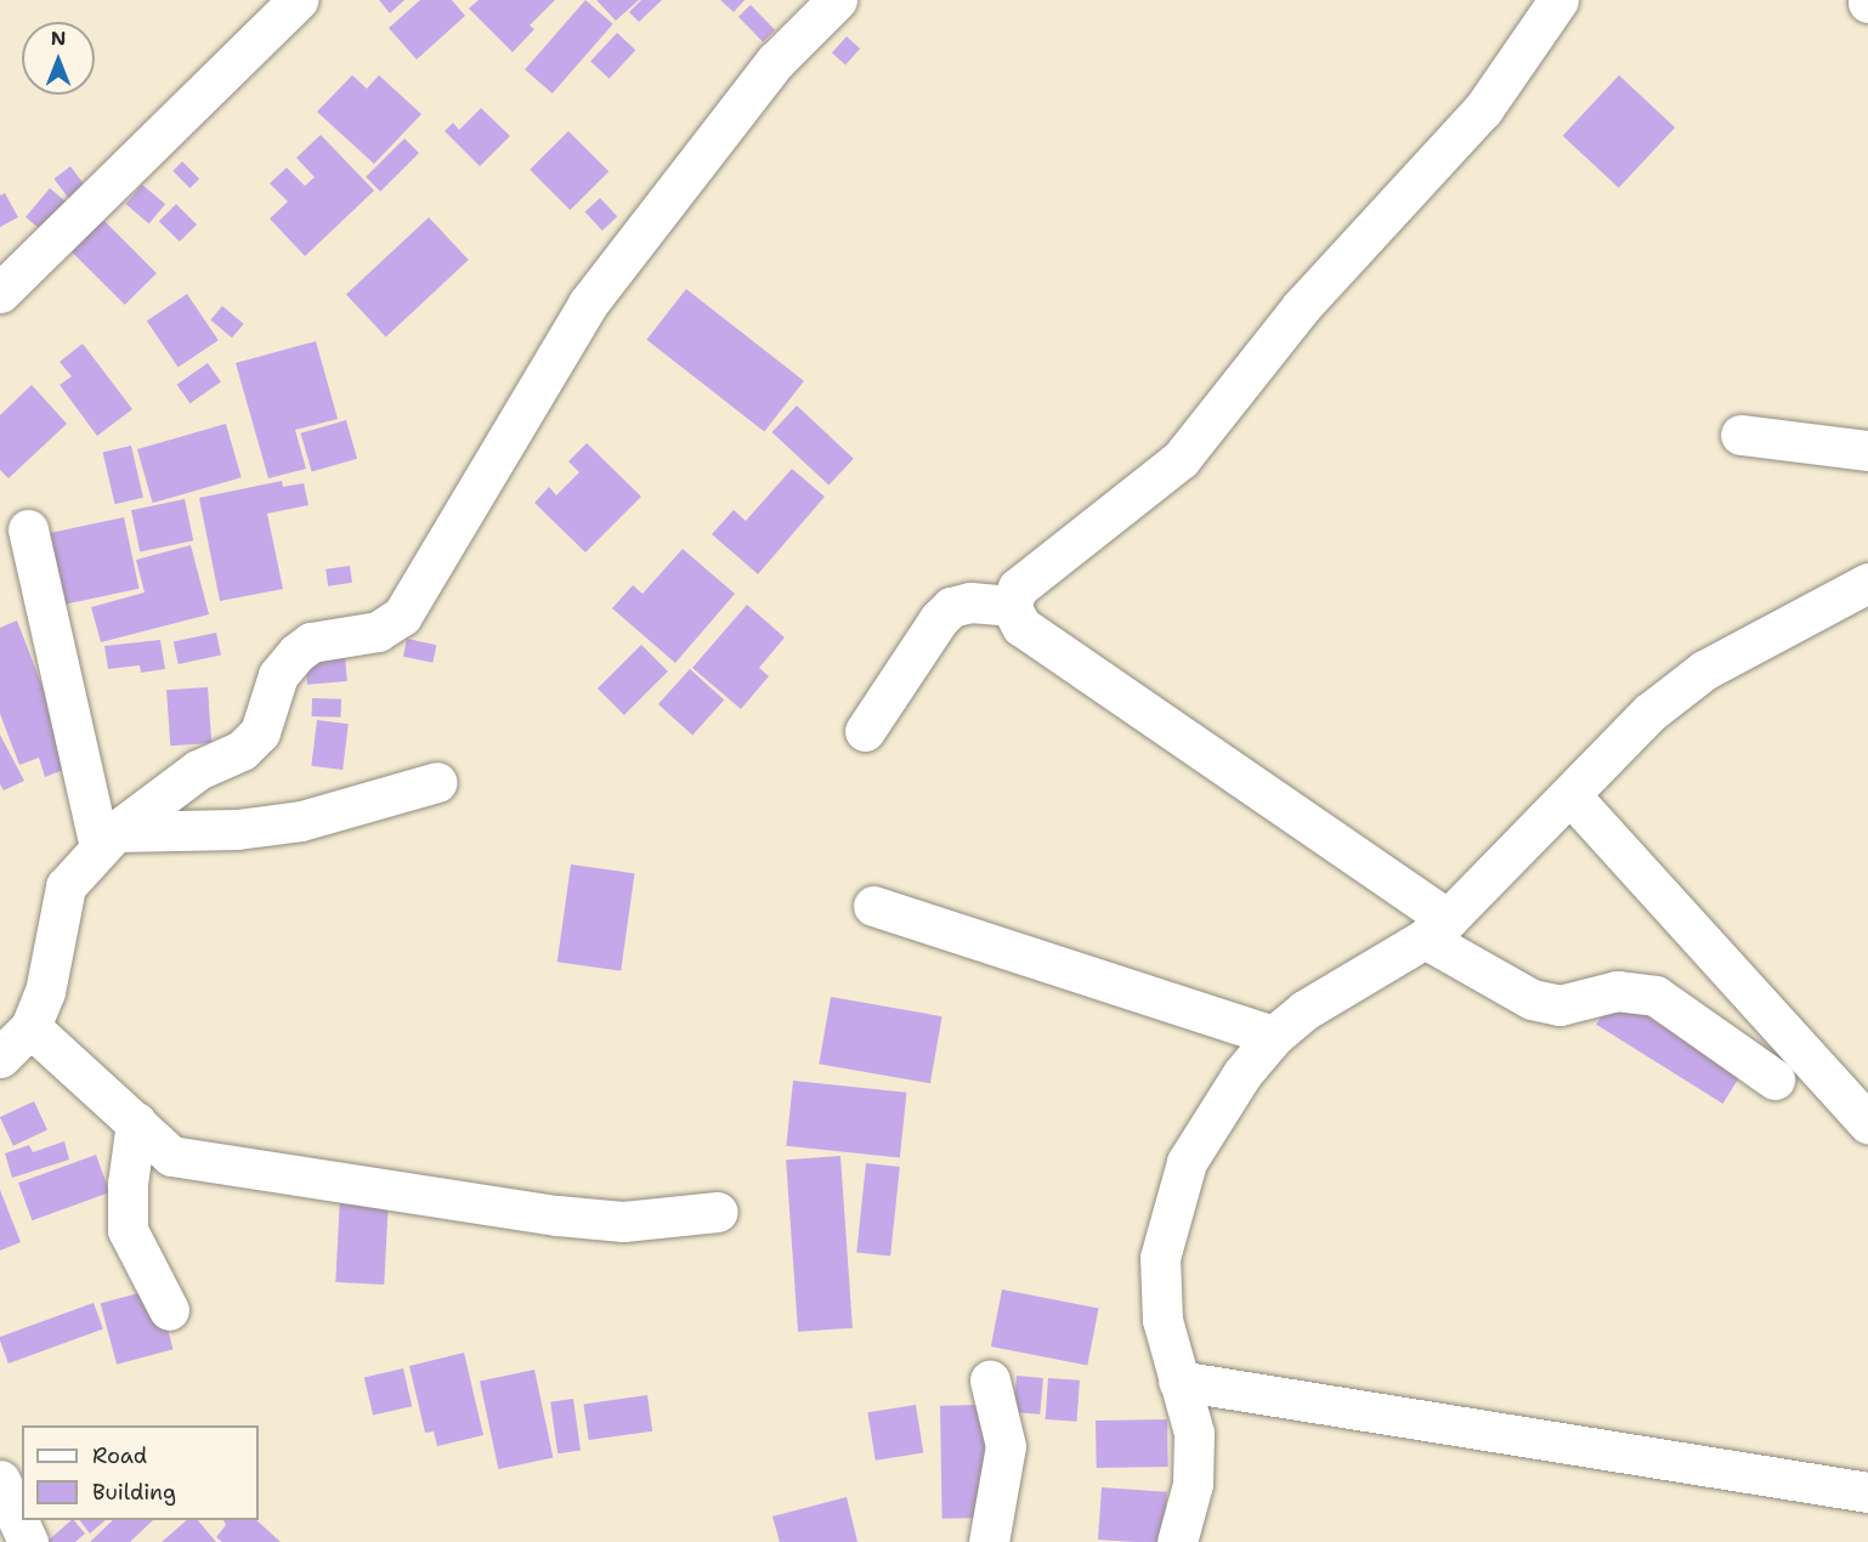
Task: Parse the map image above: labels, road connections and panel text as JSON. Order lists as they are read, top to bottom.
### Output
{
  "legend": ["Road", "Building"],
  "north": "top"
}
